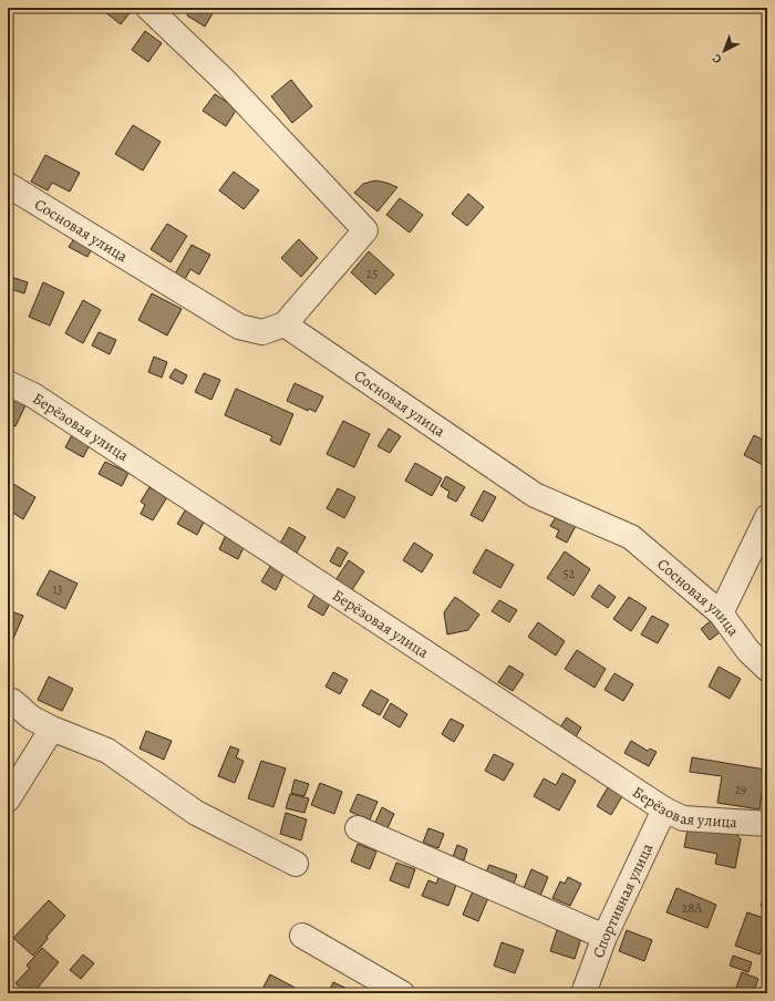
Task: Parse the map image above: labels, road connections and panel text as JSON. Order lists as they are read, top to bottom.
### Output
{
  "streets": {
    "street": ["Сосновая улица", "Берёзовая улица", "Спортивная улица"]
  },
  "crossings": [
    ["Берёзовая улица", "Спортивная улица"]
  ],
  "house_numbers": [
    "25",
    "52",
    "13",
    "29",
    "28А"
  ],
  "north": "bottom left"
}
